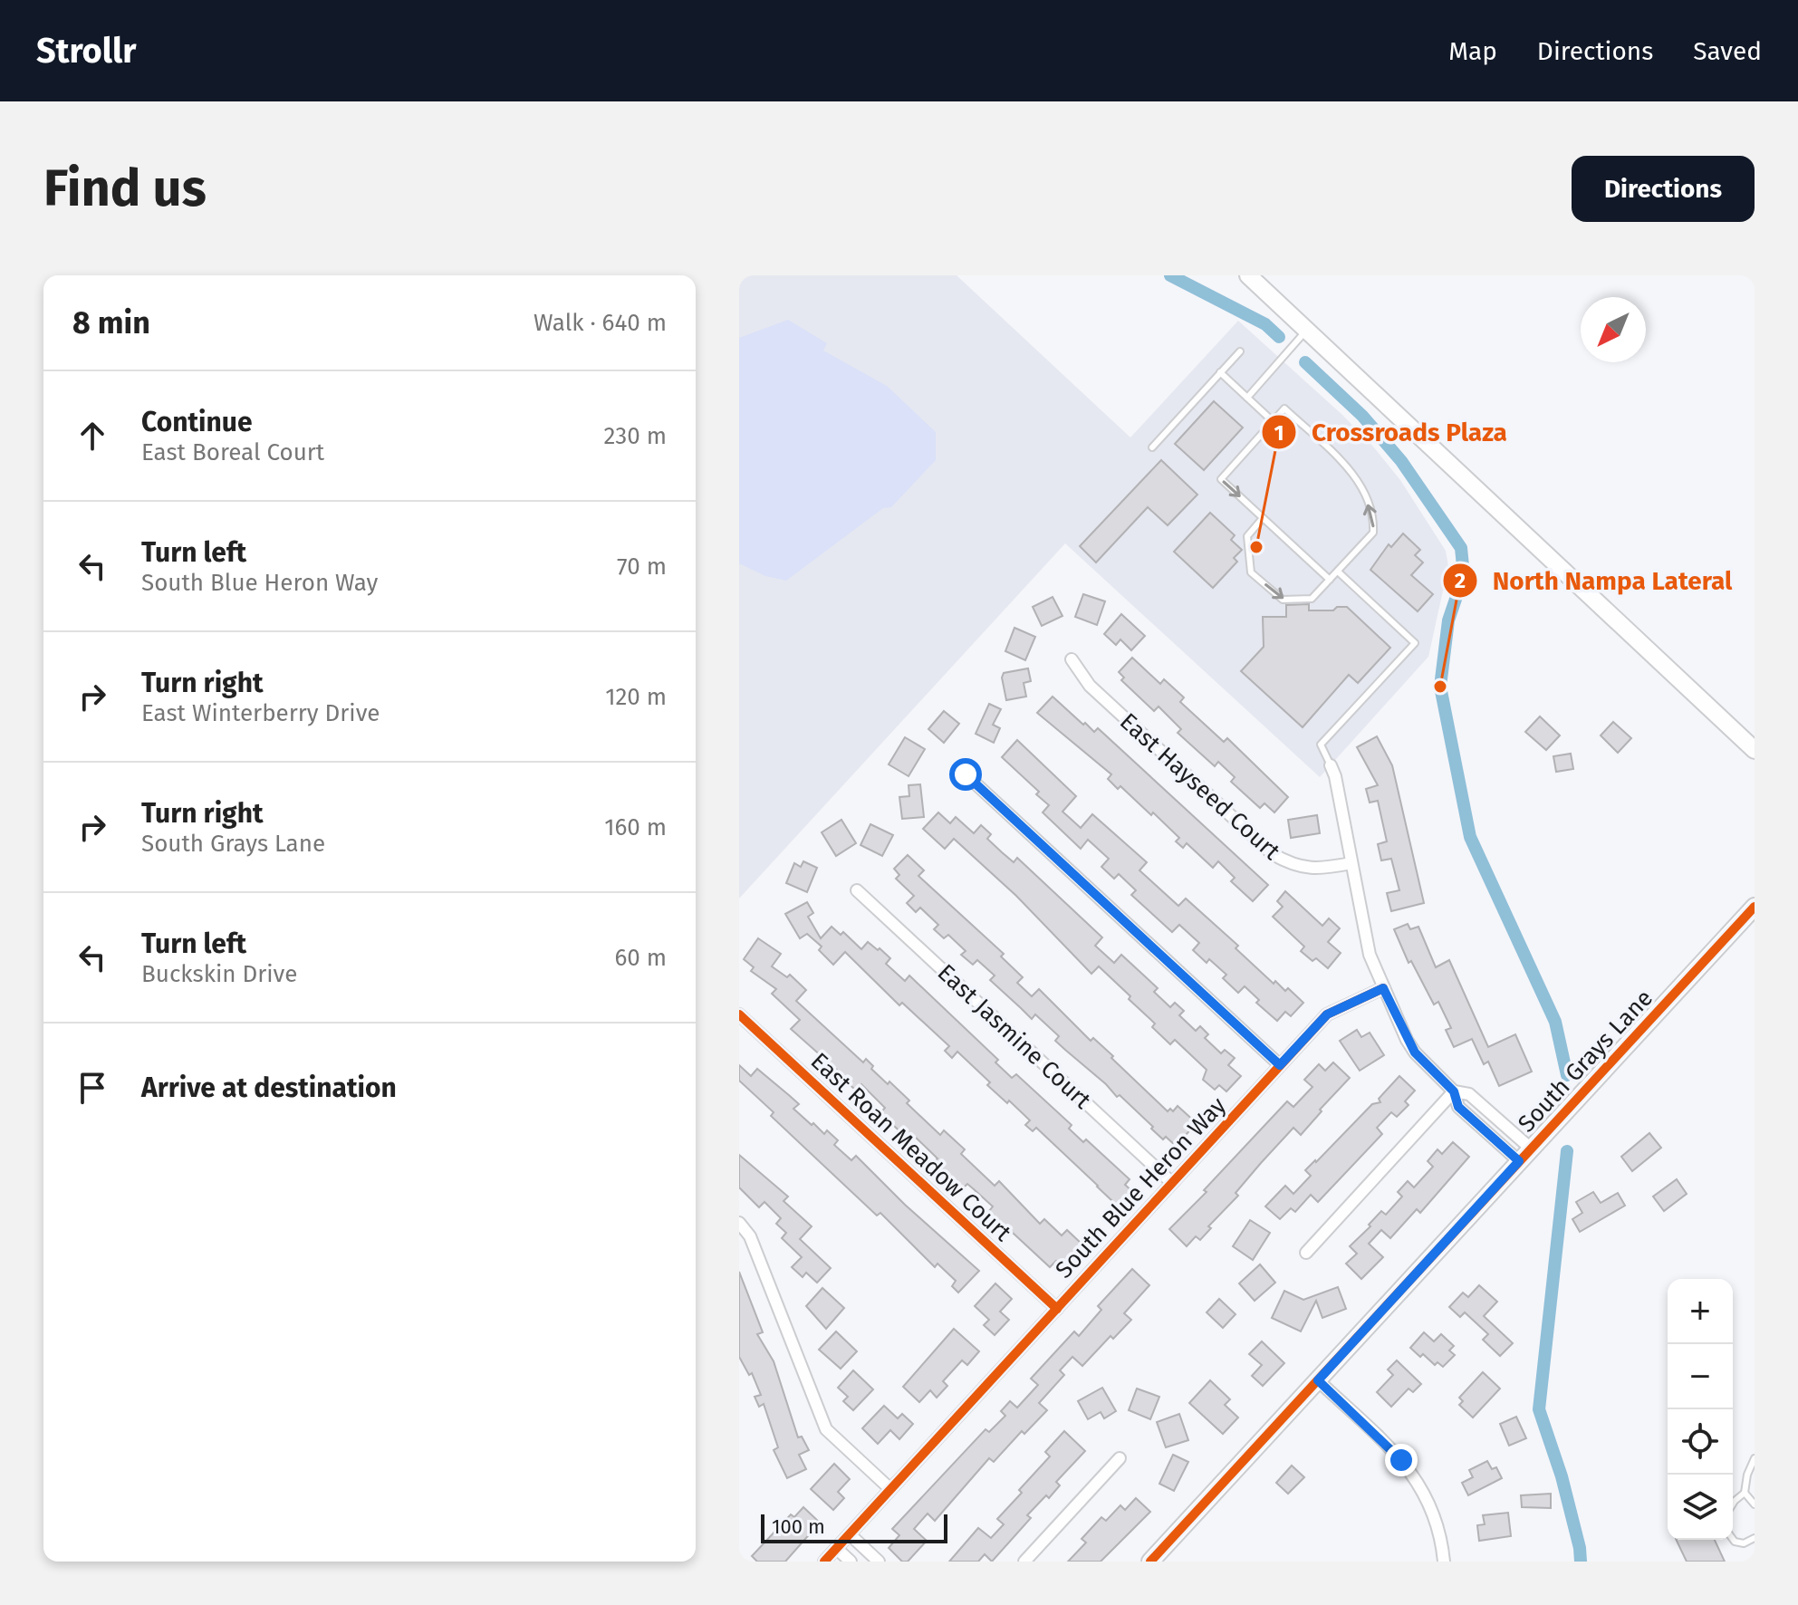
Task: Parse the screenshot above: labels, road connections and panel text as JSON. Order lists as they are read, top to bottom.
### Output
{
  "streets": {
    "street": [
      "East Hayseed Court",
      "East Jasmine Court",
      "South Grays Lane",
      "East Roan Meadow Court",
      "South Blue Heron Way"
    ]
  },
  "crossings": [
    ["East Jasmine Court", "South Blue Heron Way"],
    ["East Roan Meadow Court", "South Blue Heron Way"]
  ],
  "places": ["Crossroads Plaza", "North Nampa Lateral"],
  "scale_bar": "100 m",
  "north": "bottom left",
  "page": {
    "header": "Strollr",
    "nav": ["Map", "Directions", "Saved"],
    "buttons": "Directions",
    "title": "Find us",
    "heading": ["8 min", "Walk · 640 m"],
    "list": [
      ["Continue", "East Boreal Court", "230 m"],
      ["Turn left", "South Blue Heron Way", "70 m"],
      ["Turn right", "East Winterberry Drive", "120 m"],
      ["Turn right", "South Grays Lane", "160 m"],
      ["Turn left", "Buckskin Drive", "60 m"],
      "Arrive at destination"
    ],
    "map_buttons": ["+", "−"],
    "scale": "100 m"
  }
}
